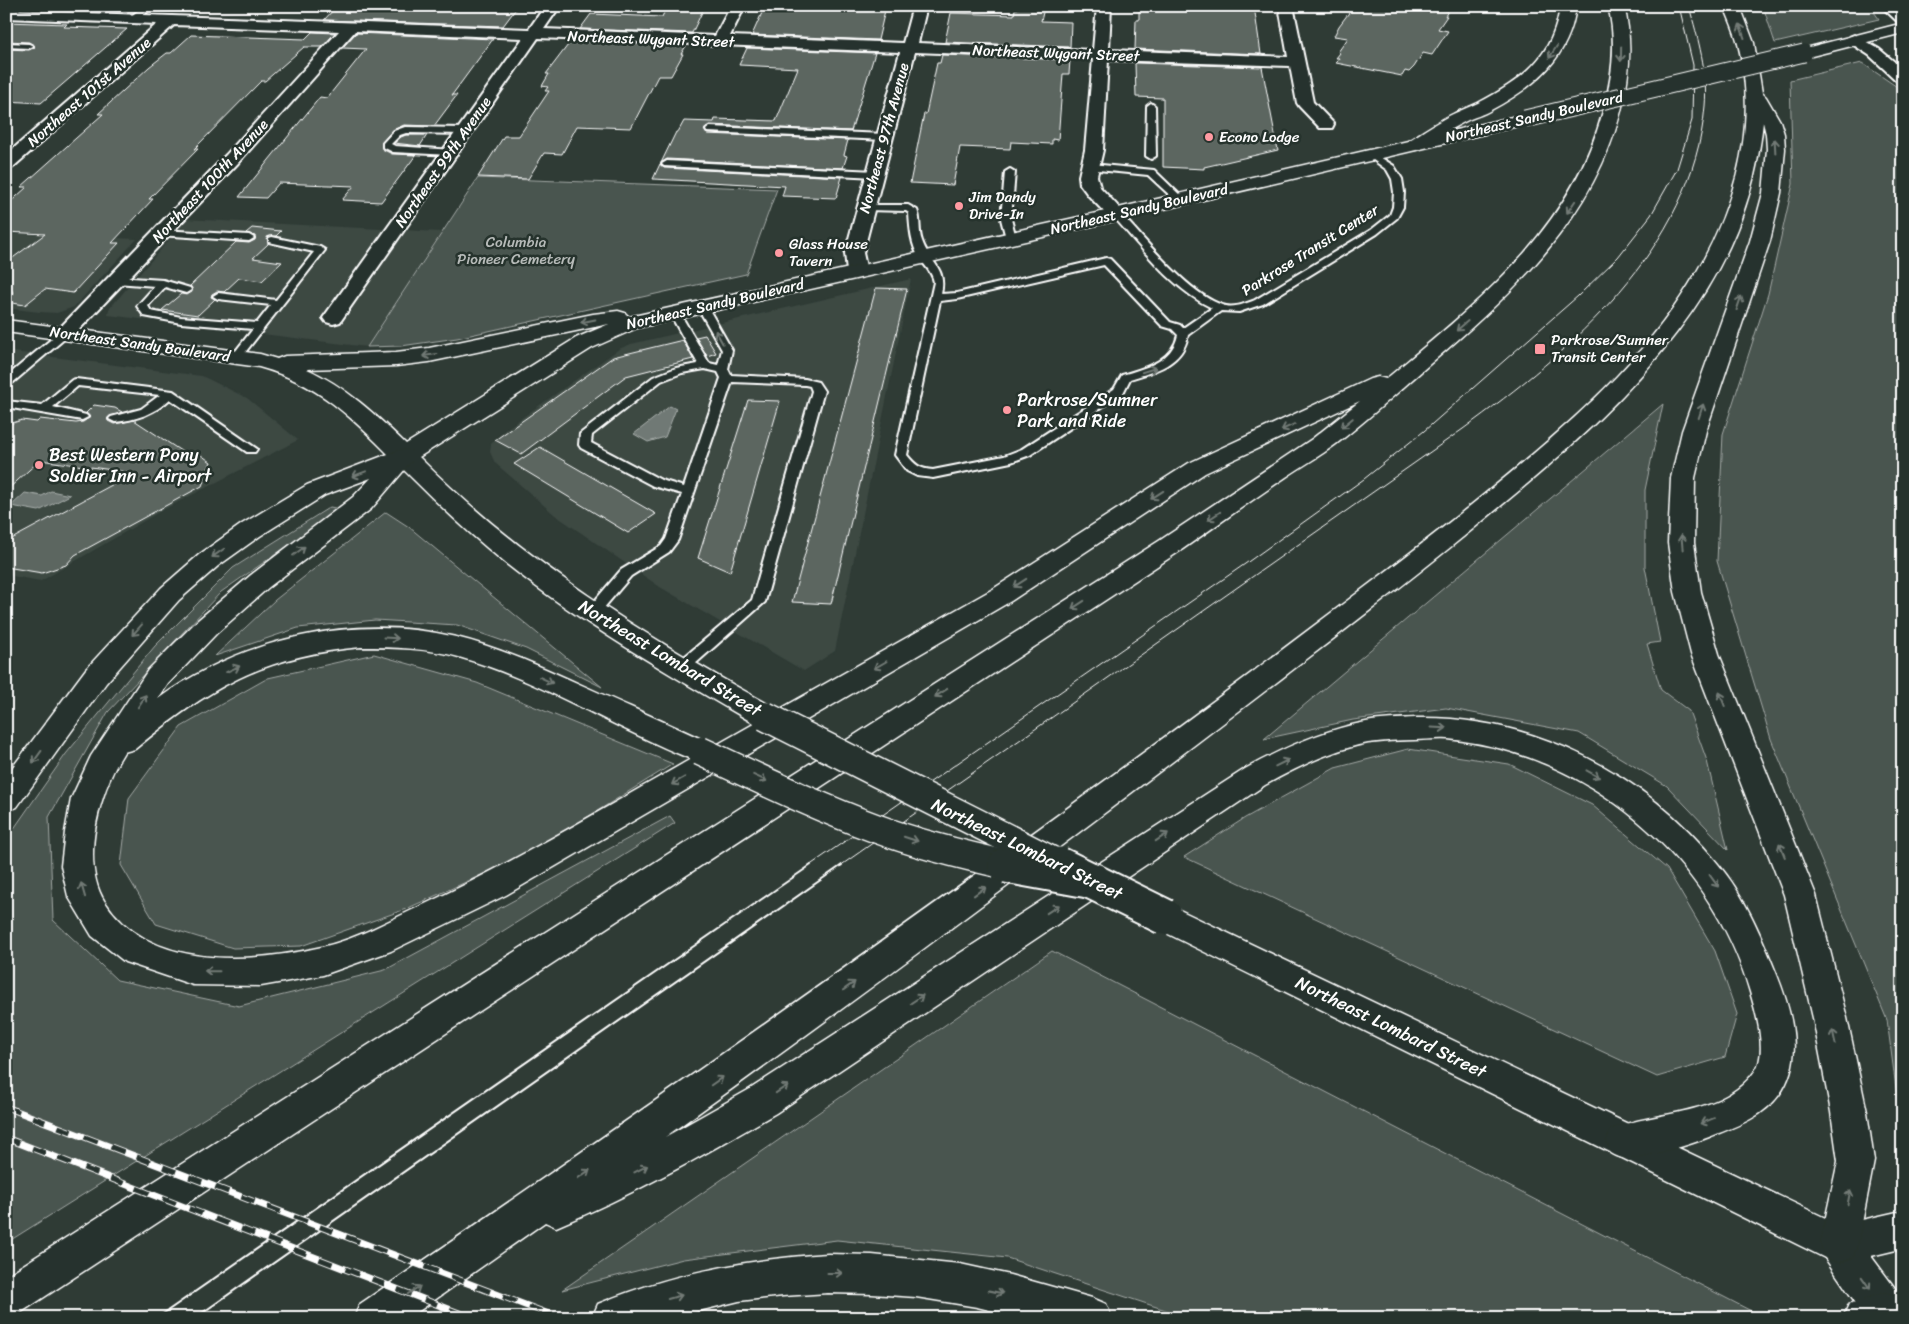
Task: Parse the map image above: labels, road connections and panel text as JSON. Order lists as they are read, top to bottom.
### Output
{
  "streets": {
    "main road": ["Northeast Sandy Boulevard", "Northeast Lombard Street"],
    "street": [
      "Northeast Wygant Street",
      "Northeast 101st Avenue",
      "Northeast 97th Avenue",
      "Northeast 99th Avenue",
      "Northeast 100th Avenue"
    ],
    "lane": ["Parkrose Transit Center"]
  },
  "crossings": [
    ["Northeast Wygant Street", "Northeast 101st Avenue"],
    ["Northeast Wygant Street", "Northeast 97th Avenue"],
    ["Northeast Wygant Street", "Northeast 99th Avenue"],
    ["Northeast Wygant Street", "Northeast 100th Avenue"],
    ["Northeast Sandy Boulevard", "Northeast 97th Avenue"],
    ["Northeast Sandy Boulevard", "Northeast 100th Avenue"],
    ["Northeast Sandy Boulevard", "Parkrose Transit Center"],
    ["Northeast Sandy Boulevard", "Northeast Lombard Street"]
  ],
  "parks": ["Columbia Pioneer Cemetery"],
  "places": {
    "other": [
      "Econo Lodge",
      "Jim Dandy Drive-In",
      "Glass House Tavern",
      "Parkrose/Sumner Park and Ride",
      "Best Western Pony Soldier Inn - Airport"
    ],
    "transit": ["Parkrose/Sumner Transit Center"]
  }
}
